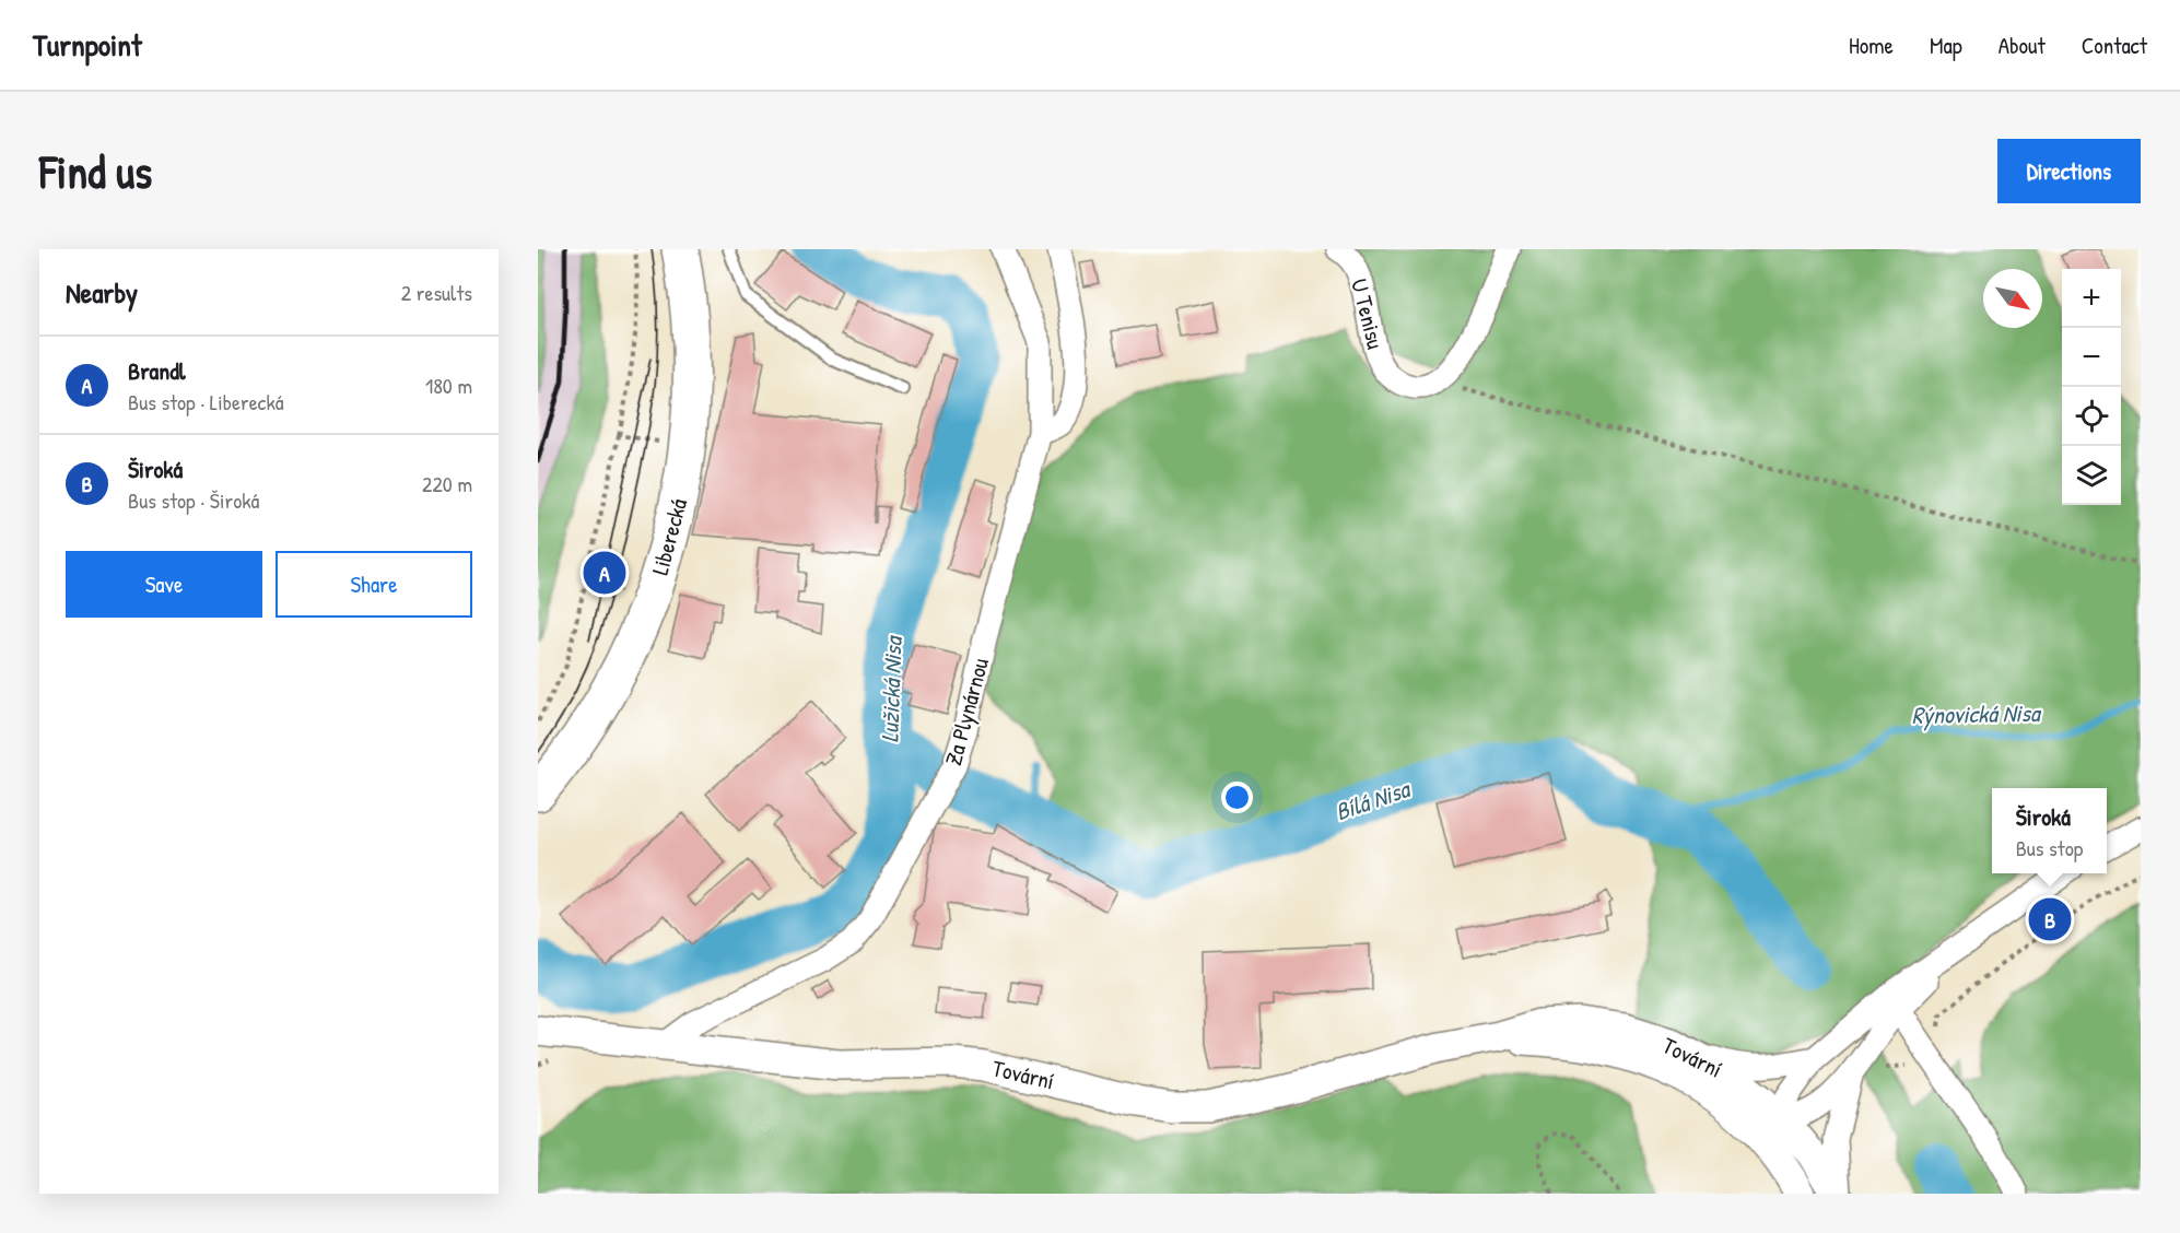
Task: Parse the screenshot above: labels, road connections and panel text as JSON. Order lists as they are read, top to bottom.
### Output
{
  "streets": {
    "main road": ["Liberecká"],
    "street": ["U Tenisu", "Za Plynárnou", "Tovární"]
  },
  "crossings": [
    ["Za Plynárnou", "Tovární"]
  ],
  "water": ["Lužická Nisa", "Rýnovická Nisa", "Bílá Nisa"],
  "north": "bottom right",
  "page": {
    "header": "Turnpoint",
    "nav": [
      "Home",
      "Map",
      "About",
      "Contact"
    ],
    "buttons": [
      "Directions",
      ["Save", "Share"]
    ],
    "title": "Find us",
    "heading": ["Nearby", "2 results"],
    "map_buttons": ["+", "−"],
    "list": [
      {
        "mark": "A",
        "name": "Brandl",
        "note": "Bus stop · Liberecká",
        "value": "180 m"
      },
      {
        "mark": "B",
        "name": "Široká",
        "note": "Bus stop · Široká",
        "value": "220 m"
      }
    ],
    "pins": ["A", "B"],
    "popup": ["Široká", "Bus stop"]
  }
}
